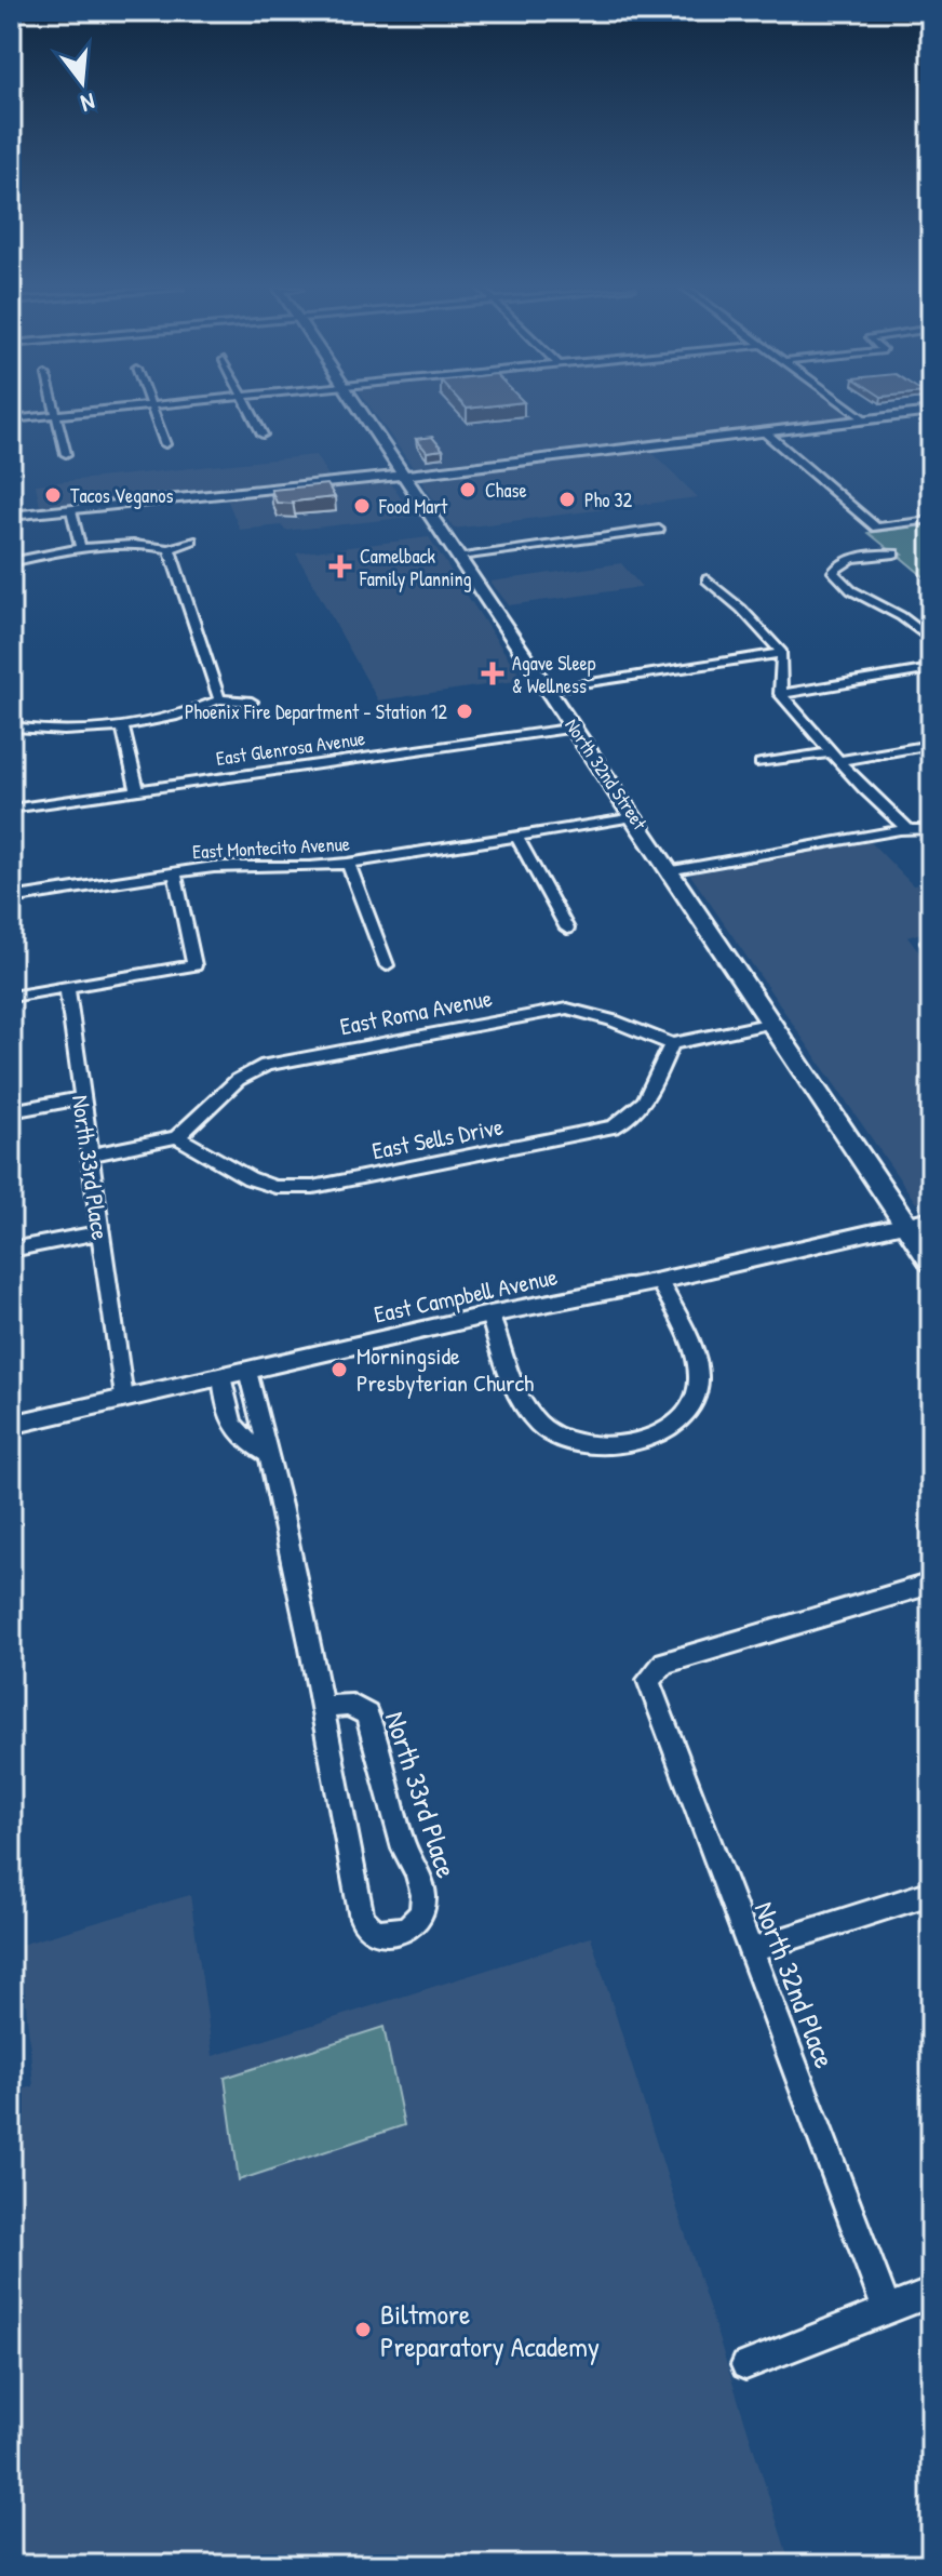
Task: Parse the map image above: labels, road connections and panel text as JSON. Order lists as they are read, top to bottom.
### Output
{
  "streets": {
    "main road": ["North 32nd Street"],
    "street": [
      "East Glenrosa Avenue",
      "East Montecito Avenue",
      "East Roma Avenue",
      "East Sells Drive",
      "North 33rd Place",
      "East Campbell Avenue",
      "North 32nd Place"
    ]
  },
  "crossings": [
    ["East Glenrosa Avenue", "North 32nd Street"],
    ["North 32nd Street", "East Montecito Avenue"],
    ["North 32nd Street", "East Campbell Avenue"],
    ["East Roma Avenue", "East Sells Drive"],
    ["North 33rd Place", "East Campbell Avenue"]
  ],
  "places": {
    "other": [
      "Chase",
      "Tacos Veganos",
      "Pho 32",
      "Food Mart",
      "Phoenix Fire Department - Station 12",
      "Morningside Presbyterian Church",
      "Biltmore Preparatory Academy"
    ],
    "health": ["Camelback Family Planning", "Agave Sleep & Wellness"]
  },
  "north": "bottom"
}
